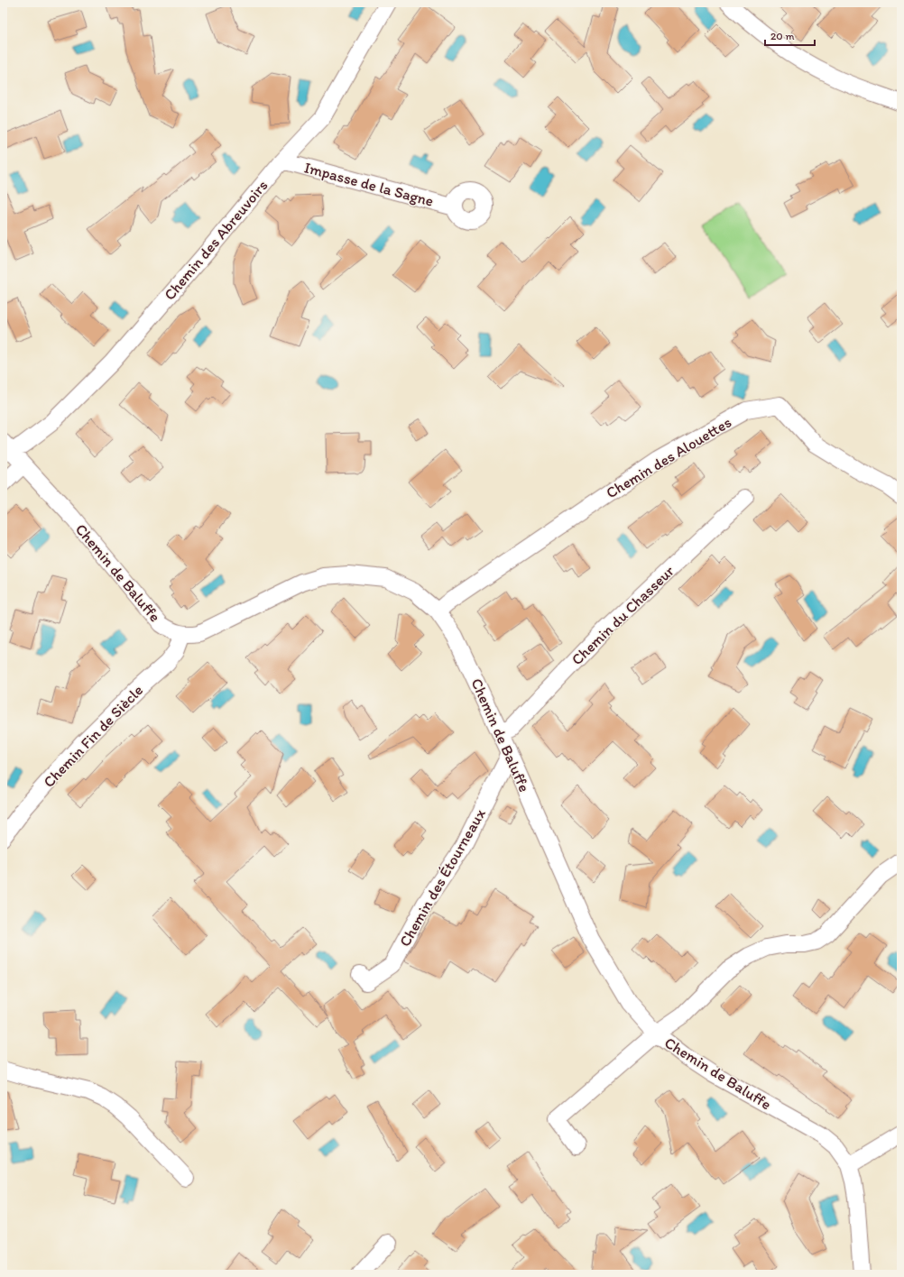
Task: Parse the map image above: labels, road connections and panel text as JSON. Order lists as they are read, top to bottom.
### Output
{
  "streets": {
    "street": [
      "Impasse de la Sagne",
      "Chemin des Abreuvoirs",
      "Chemin des Alouettes",
      "Chemin de Baluffe",
      "Chemin du Chasseur",
      "Chemin Fin de Siècle",
      "Chemin des Étourneaux"
    ]
  },
  "crossings": [
    ["Impasse de la Sagne", "Chemin des Abreuvoirs"],
    ["Chemin des Abreuvoirs", "Chemin de Baluffe"],
    ["Chemin des Alouettes", "Chemin de Baluffe"],
    ["Chemin de Baluffe", "Chemin du Chasseur"],
    ["Chemin de Baluffe", "Chemin Fin de Siècle"],
    ["Chemin de Baluffe", "Chemin des Étourneaux"]
  ],
  "scale_bar": "20 m"
}
